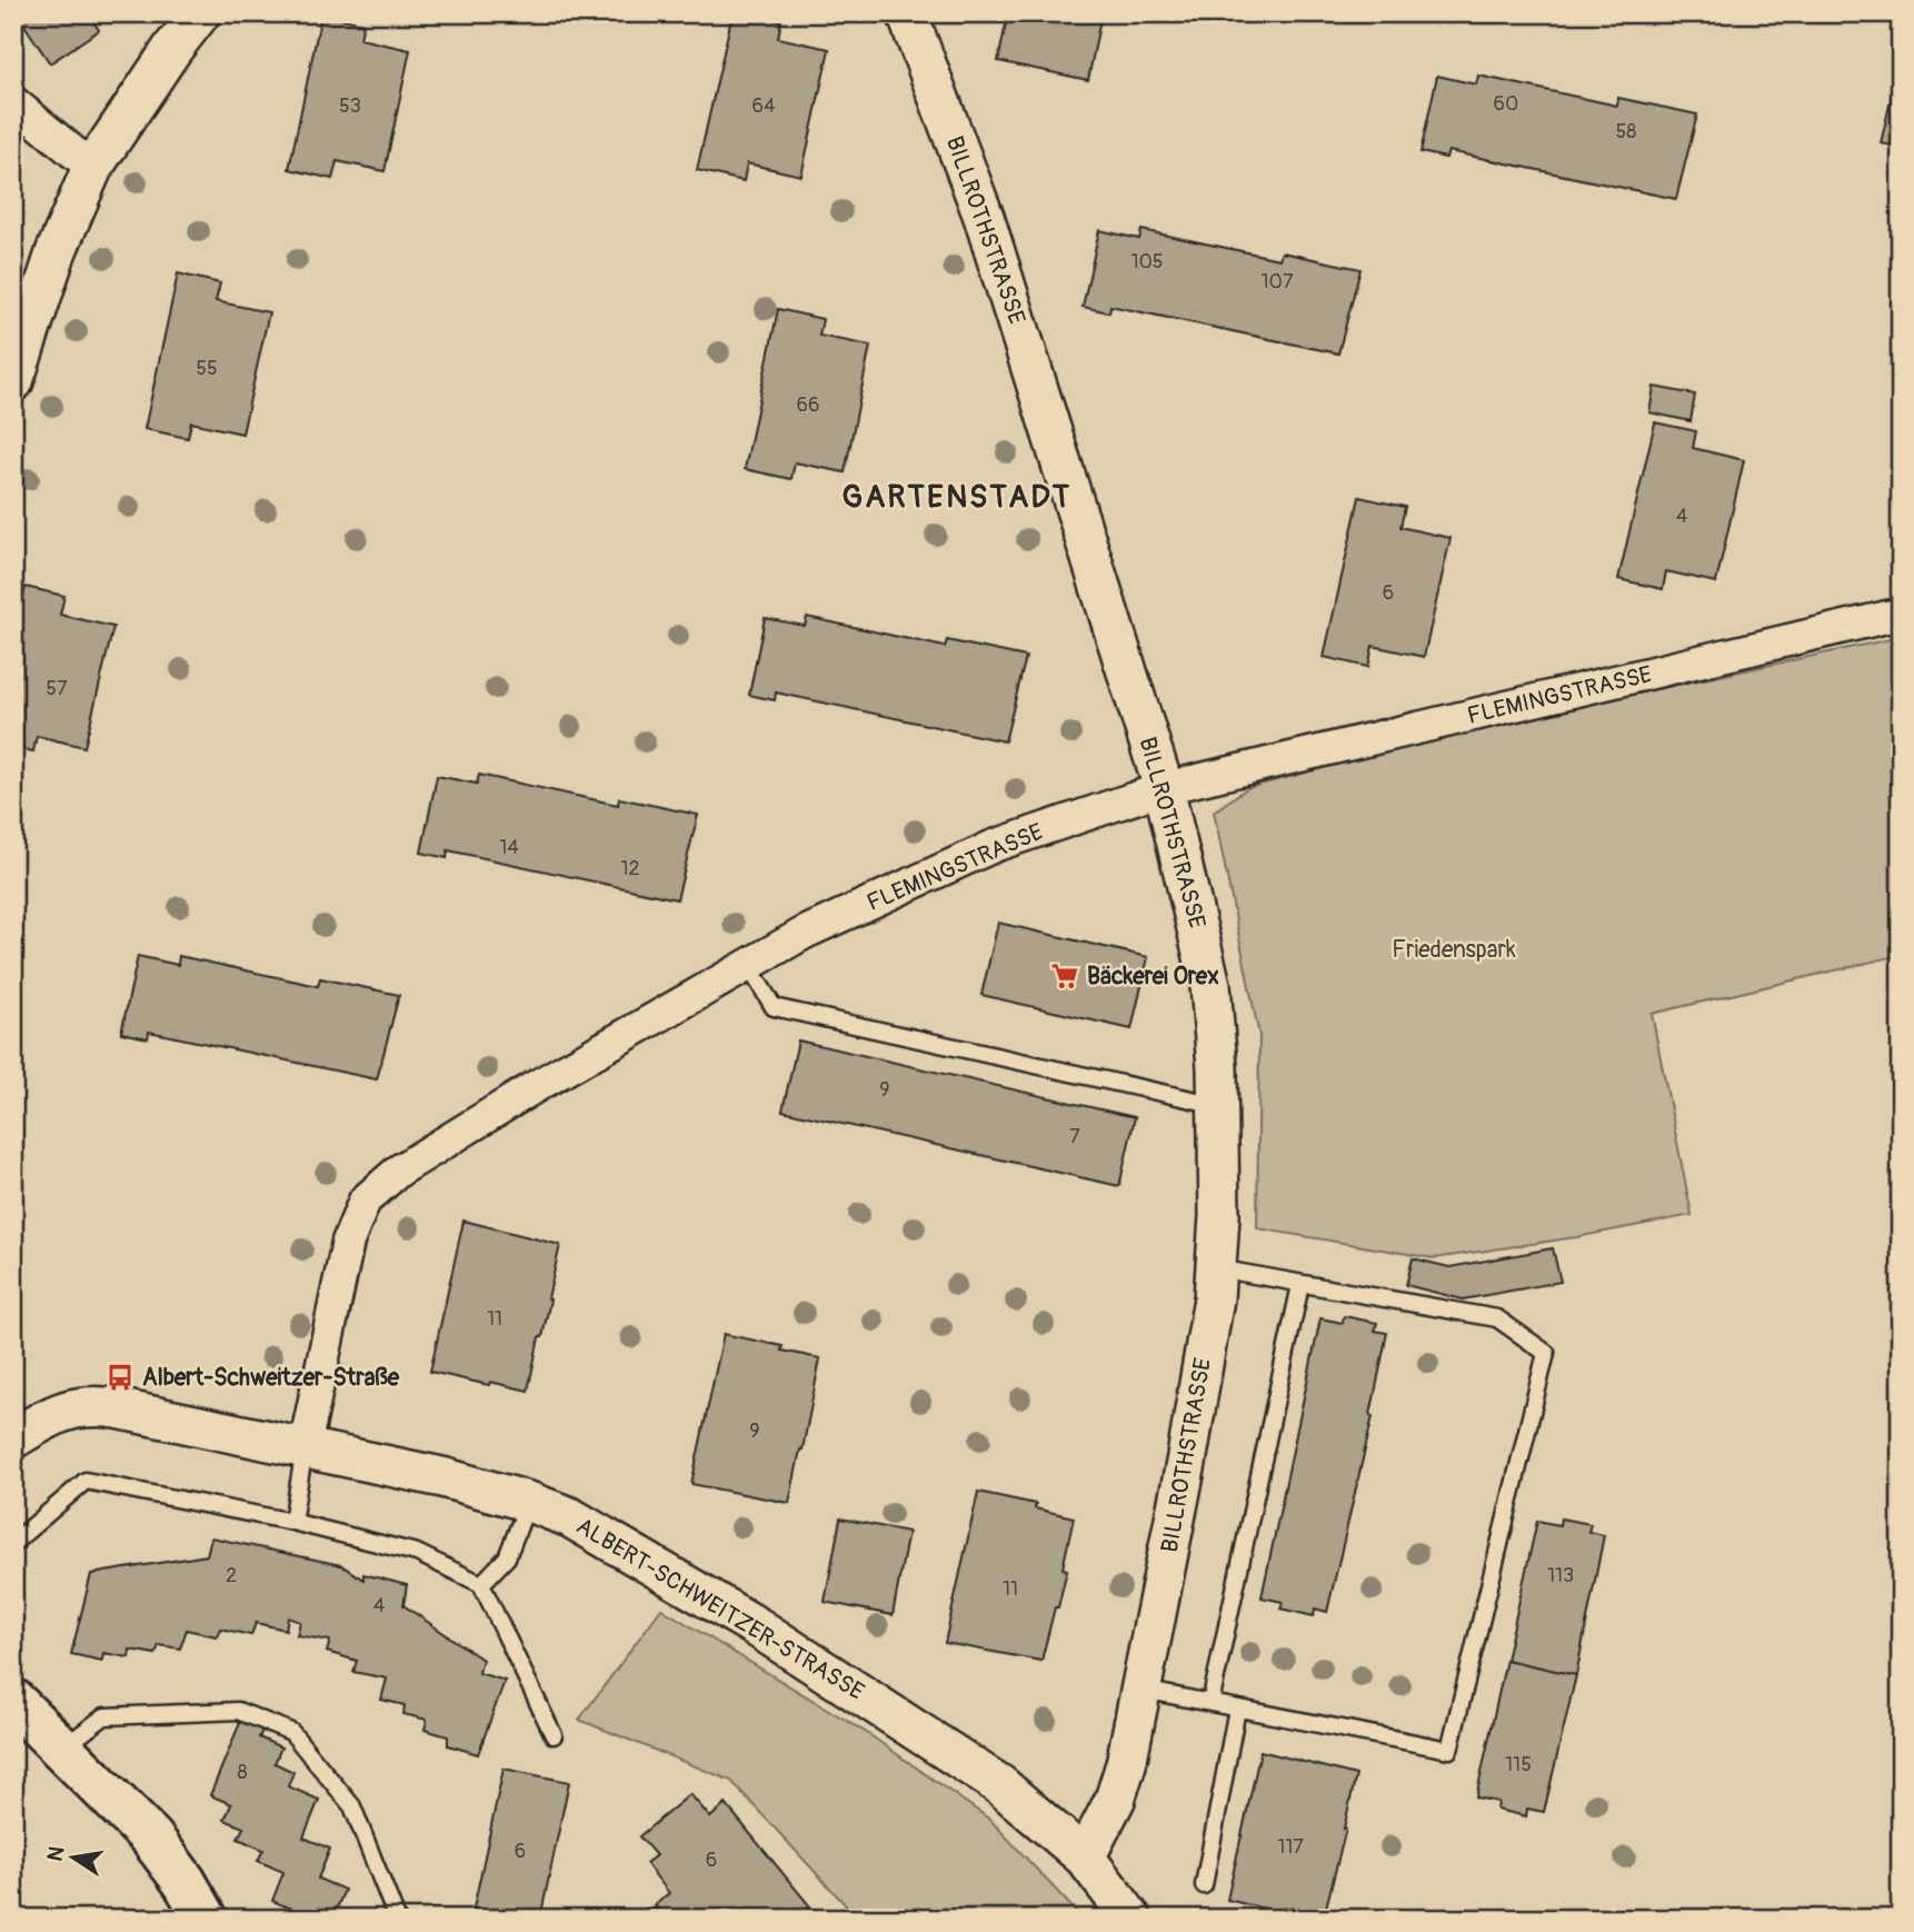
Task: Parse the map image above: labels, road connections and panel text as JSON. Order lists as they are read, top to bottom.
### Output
{
  "streets": {
    "street": ["BILLROTHSTRASSE", "FLEMINGSTRASSE", "ALBERT-SCHWEITZER-STRASSE"]
  },
  "crossings": [
    ["BILLROTHSTRASSE", "FLEMINGSTRASSE"],
    ["BILLROTHSTRASSE", "ALBERT-SCHWEITZER-STRASSE"],
    ["FLEMINGSTRASSE", "ALBERT-SCHWEITZER-STRASSE"]
  ],
  "districts": ["GARTENSTADT"],
  "parks": ["Friedenspark"],
  "places": {
    "supermarket": ["Bäckerei Orex"],
    "bus stop": ["Albert-Schweitzer-Straße"]
  },
  "house_numbers": [
    "60",
    "53",
    "64",
    "58",
    "105",
    "107",
    "55",
    "66",
    "4",
    "6",
    "57",
    "14",
    "12",
    "9",
    "7",
    "11",
    "9",
    "2",
    "113",
    "11",
    "4",
    "115",
    "8",
    "117",
    "6",
    "6"
  ],
  "north": "left"
}
